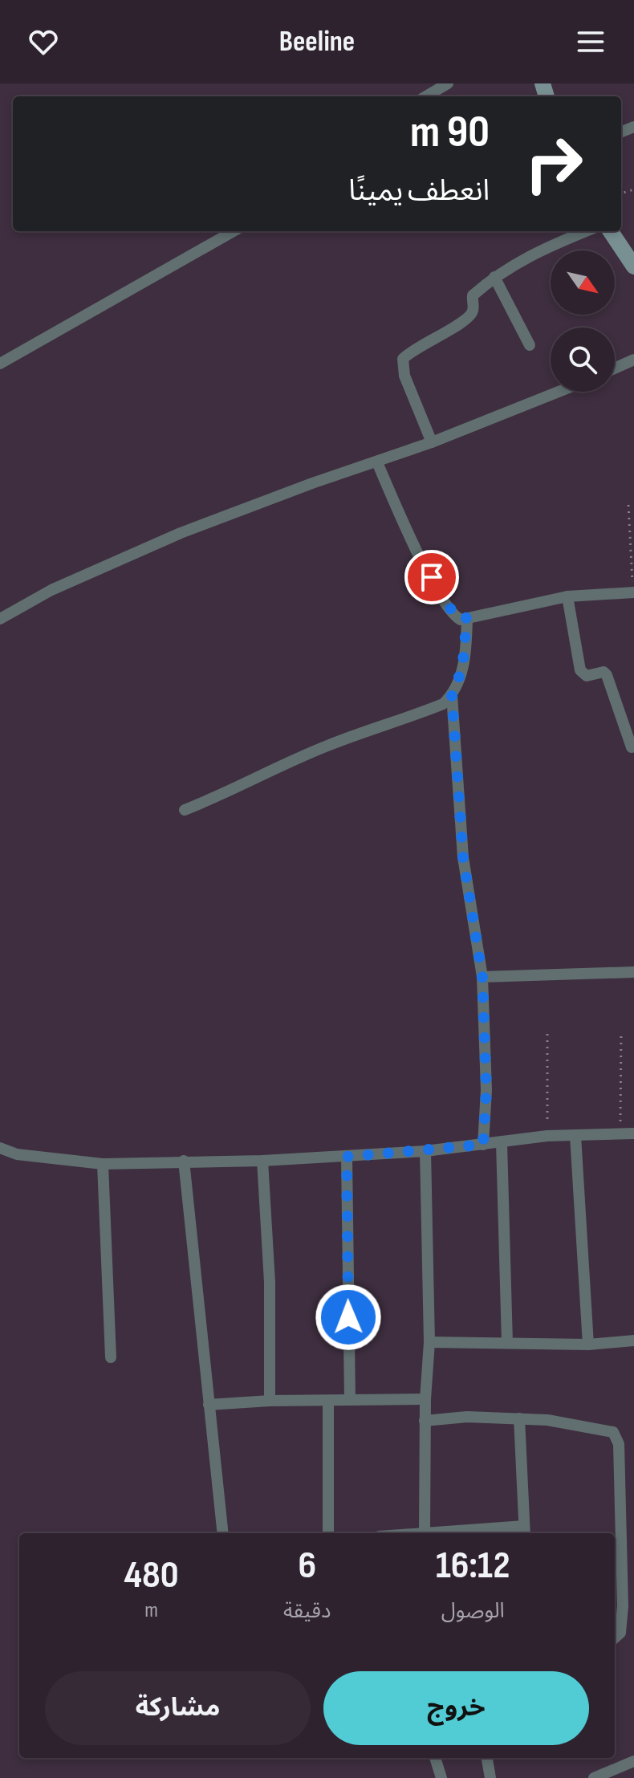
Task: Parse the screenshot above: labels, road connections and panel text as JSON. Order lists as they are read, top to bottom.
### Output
{
  "north": "bottom right",
  "page": {
    "header": "Beeline",
    "turn": ["90 m", "انعطف يمينًا"],
    "eta": [
      "16:12",
      "الوصول",
      "6",
      "دقيقة",
      "480",
      "m"
    ],
    "buttons": ["خروج", "مشاركة"]
  }
}
